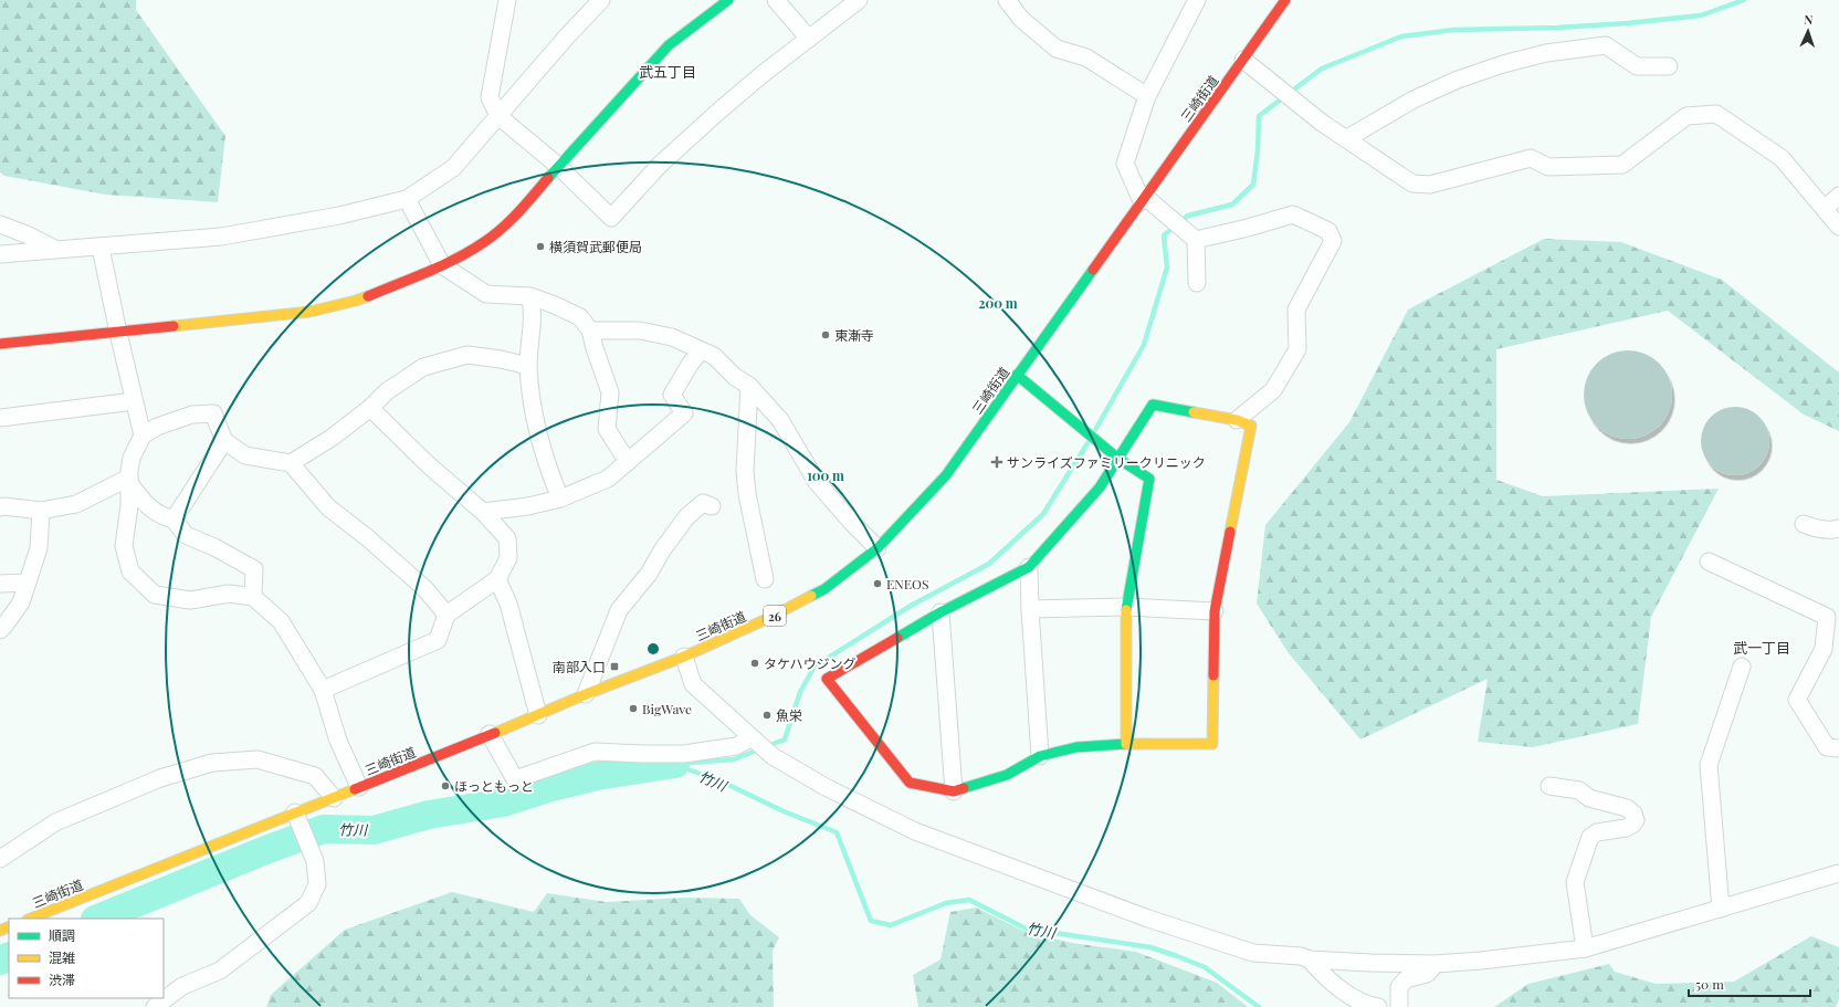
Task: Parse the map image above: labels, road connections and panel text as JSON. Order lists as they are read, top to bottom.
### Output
{
  "streets": {
    "street": ["三崎街道", "26"]
  },
  "districts": ["武五丁目", "武一丁目"],
  "water": ["竹川"],
  "places": {
    "other": [
      "横須賀武郵便局",
      "東漸寺",
      "ENEOS",
      "タケハウジング",
      "BigWave",
      "魚栄",
      "ほっともっと"
    ],
    "health": ["サンライズファミリークリニック"],
    "transit": ["南部入口"]
  },
  "legend": ["順調", "混雑", "渋滞"],
  "scale_bar": "50 m",
  "north": "top",
  "rings": ["200 m", "100 m"]
}
